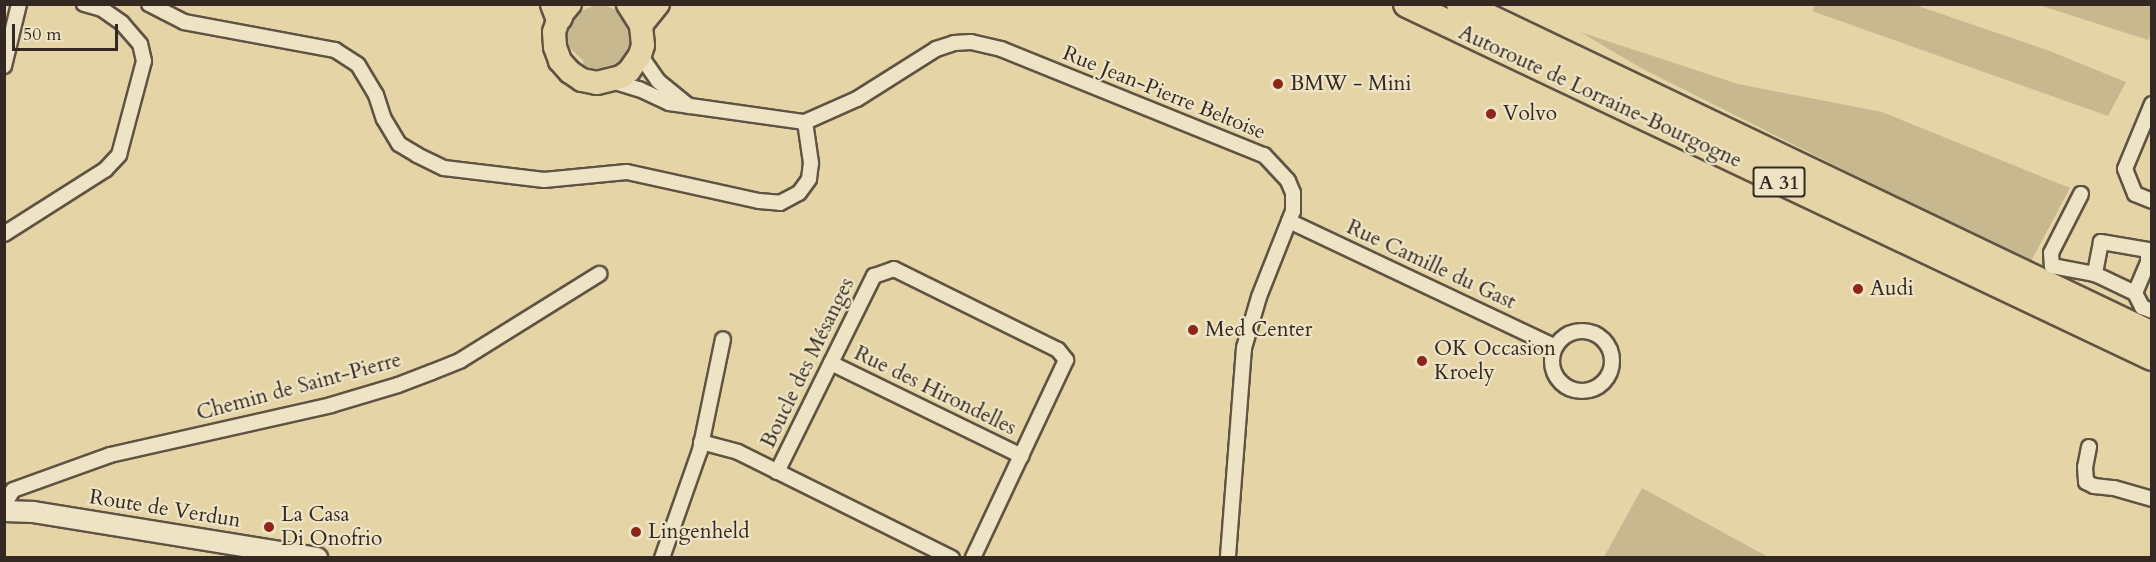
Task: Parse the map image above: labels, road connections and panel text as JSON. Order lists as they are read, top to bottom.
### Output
{
  "streets": {
    "highway": ["Autoroute de Lorraine-Bourgogne", "A 31"],
    "main road": ["Route de Verdun"],
    "street": [
      "Rue Jean-Pierre Beltoise",
      "Rue Camille du Gast",
      "Boucle des Mésanges",
      "Chemin de Saint-Pierre",
      "Rue des Hirondelles"
    ]
  },
  "crossings": [
    ["Rue Jean-Pierre Beltoise", "Rue Camille du Gast"],
    ["Boucle des Mésanges", "Rue des Hirondelles"],
    ["Chemin de Saint-Pierre", "Route de Verdun"]
  ],
  "places": [
    "BMW - Mini",
    "Volvo",
    "Audi",
    "Med Center",
    "OK Occasion Kroely",
    "La Casa Di Onofrio",
    "Lingenheld"
  ],
  "scale_bar": "50 m"
}
